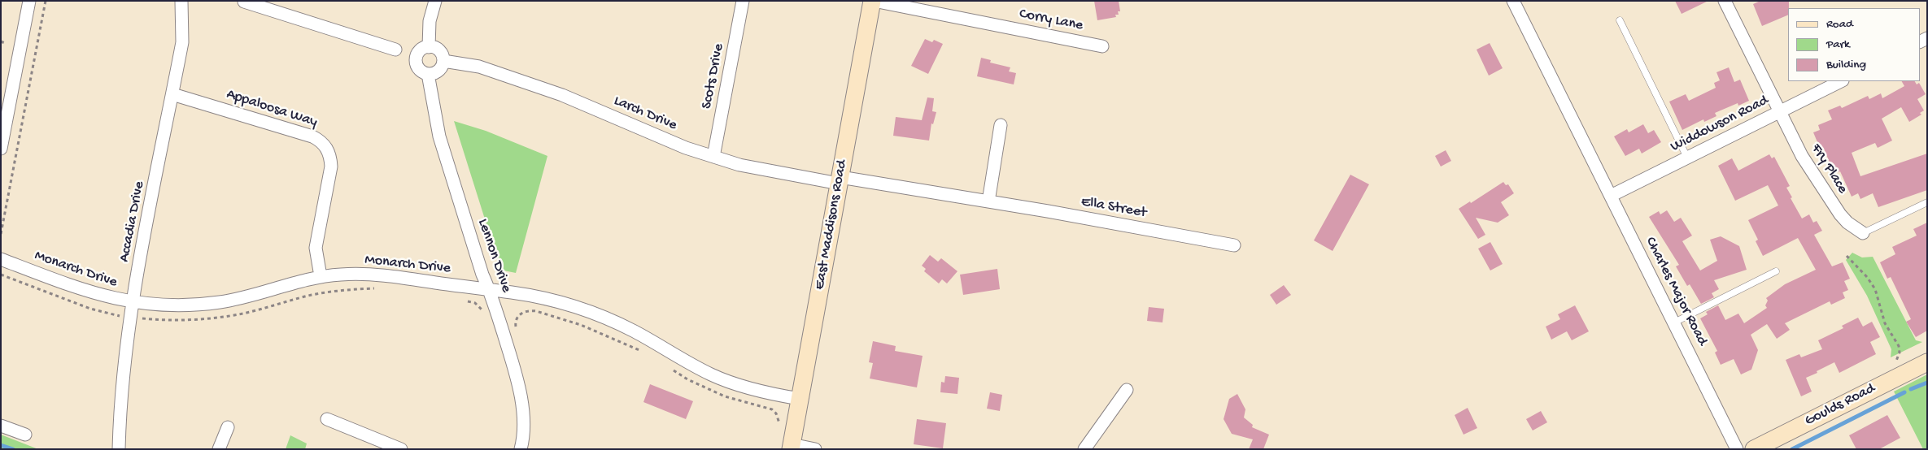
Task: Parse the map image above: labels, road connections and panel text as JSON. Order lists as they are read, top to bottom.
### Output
{
  "streets": {
    "street": [
      "Corry Lane",
      "Scots Drive",
      "Appaloosa Way",
      "Larch Drive",
      "Widdowson Road",
      "Fry Place",
      "Ella Street",
      "Accadia Drive",
      "East Maddisons Road",
      "Lennon Drive",
      "Monarch Drive",
      "Charles Major Road",
      "Goulds Road"
    ]
  },
  "crossings": [
    ["Corry Lane", "East Maddisons Road"],
    ["Scots Drive", "Larch Drive"],
    ["Appaloosa Way", "Accadia Drive"],
    ["Appaloosa Way", "Monarch Drive"],
    ["Larch Drive", "Ella Street"],
    ["Larch Drive", "East Maddisons Road"],
    ["Larch Drive", "Lennon Drive"],
    ["Widdowson Road", "Fry Place"],
    ["Widdowson Road", "Charles Major Road"],
    ["Ella Street", "East Maddisons Road"],
    ["Accadia Drive", "Monarch Drive"],
    ["East Maddisons Road", "Monarch Drive"],
    ["Lennon Drive", "Monarch Drive"]
  ],
  "legend": ["Road", "Park", "Building"]
}
